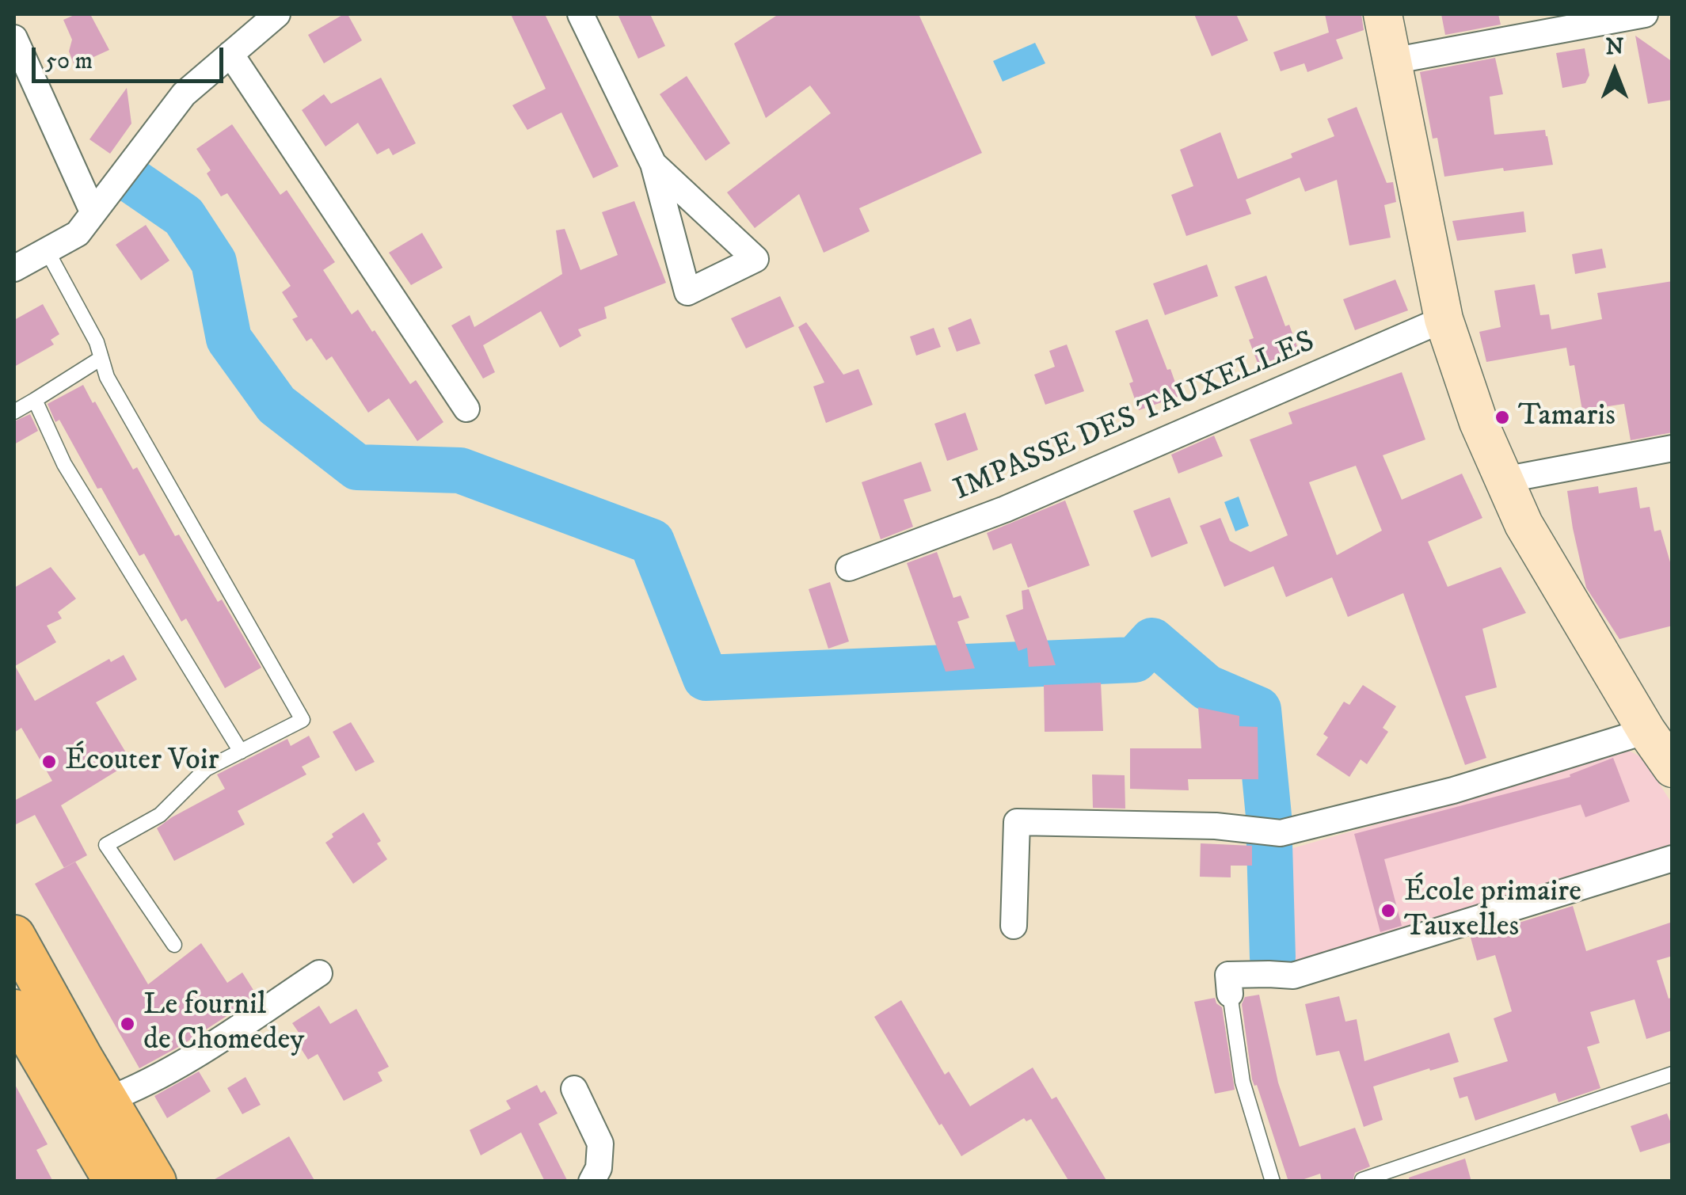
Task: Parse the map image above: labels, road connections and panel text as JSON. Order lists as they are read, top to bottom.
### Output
{
  "streets": {
    "street": ["IMPASSE DES TAUXELLES"]
  },
  "places": [
    "Tamaris",
    "Écouter Voir",
    "École primaire Tauxelles",
    "Le fournil de Chomedey"
  ],
  "scale_bar": "50 m",
  "north": "top"
}
